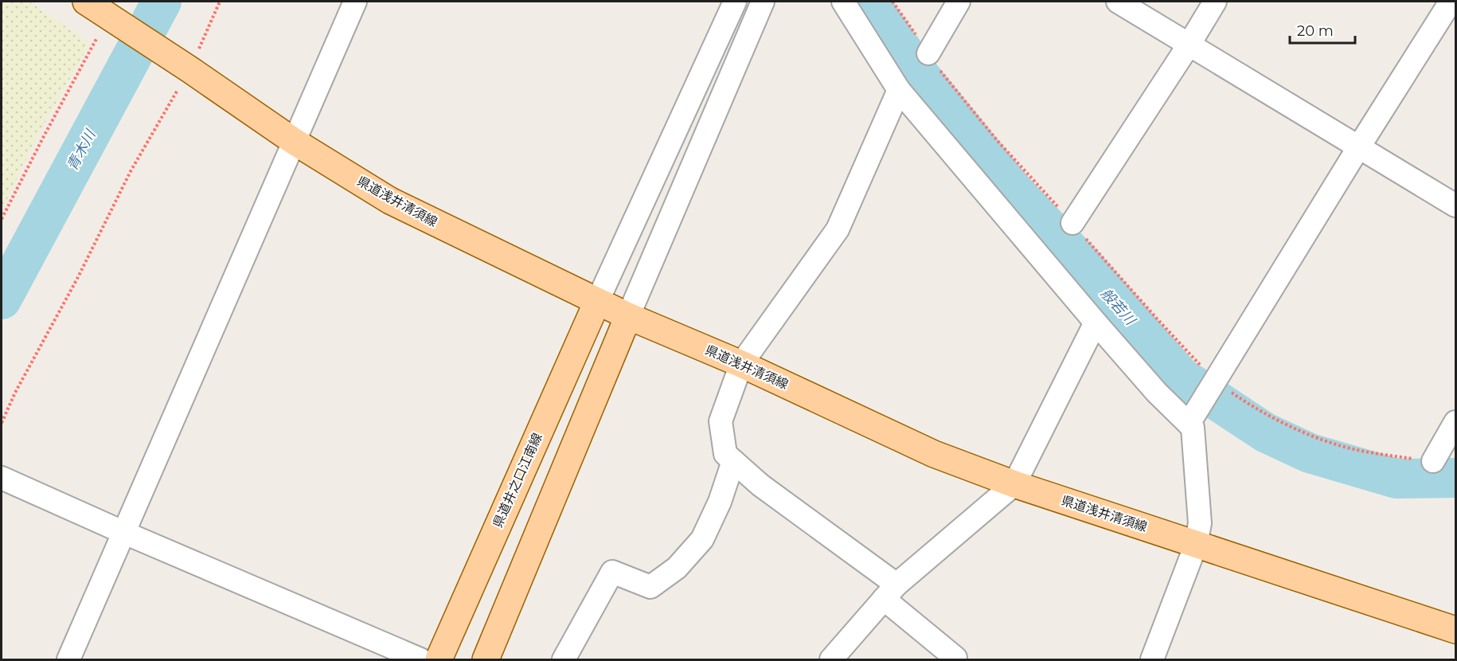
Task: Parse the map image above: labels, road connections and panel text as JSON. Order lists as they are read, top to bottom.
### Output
{
  "streets": {
    "main road": ["県道浅井清須線", "県道井之口江南線"]
  },
  "crossings": [
    ["県道浅井清須線", "県道井之口江南線"]
  ],
  "water": ["青木川", "般若川"],
  "scale_bar": "20 m"
}
